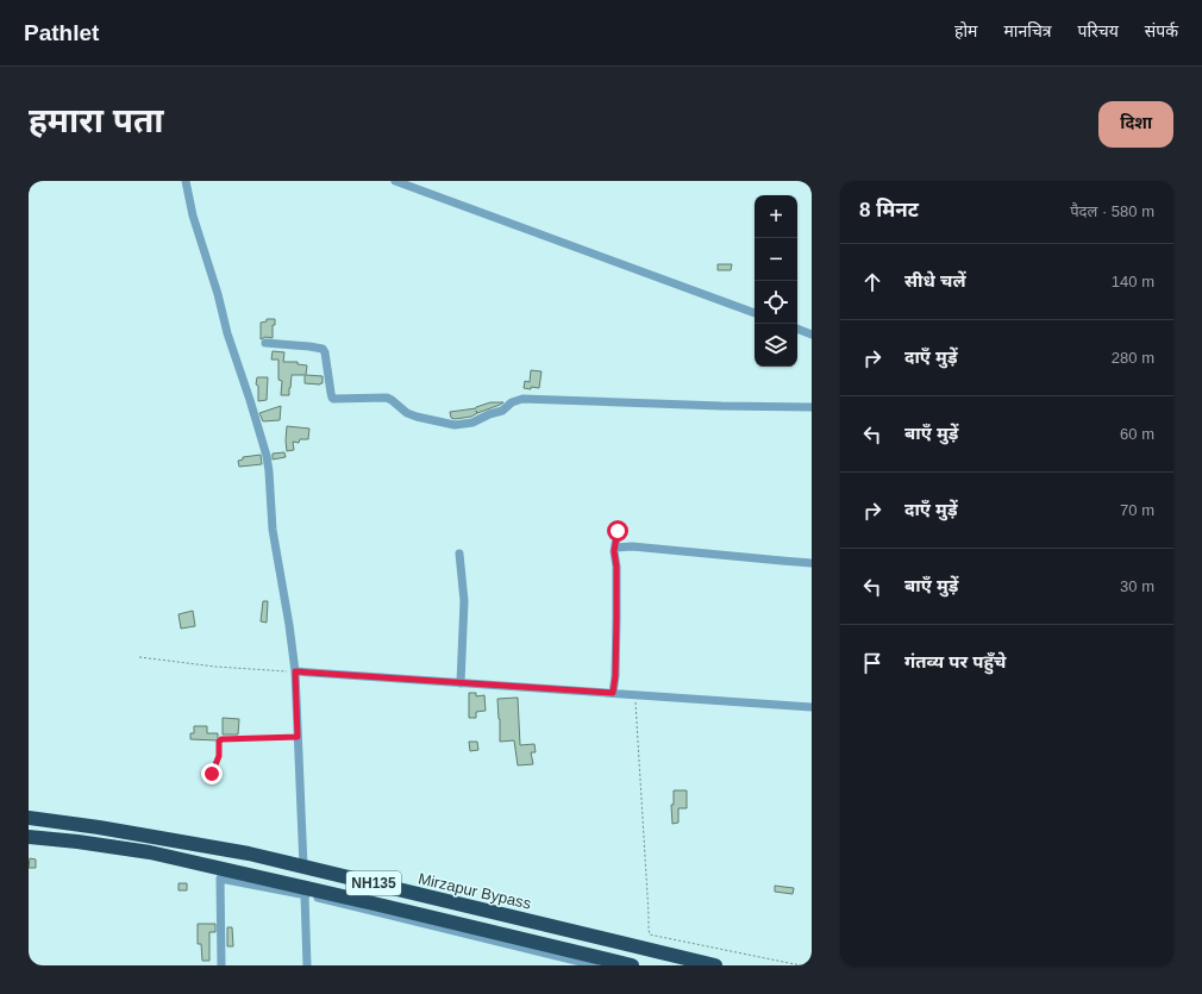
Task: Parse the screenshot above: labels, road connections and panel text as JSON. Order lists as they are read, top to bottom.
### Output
{
  "streets": {
    "highway": ["NH135", "Mirzapur Bypass"]
  },
  "page": {
    "header": "Pathlet",
    "nav": [
      "होम",
      "मानचित्र",
      "परिचय",
      "संपर्क"
    ],
    "buttons": "दिशा",
    "title": "हमारा पता",
    "heading": ["8 मिनट", "पैदल · 580 m"],
    "map_buttons": ["+", "−"],
    "list": [
      ["सीधे चलें", "140 m"],
      ["दाएँ मुड़ें", "280 m"],
      ["बाएँ मुड़ें", "60 m"],
      ["दाएँ मुड़ें", "70 m"],
      ["बाएँ मुड़ें", "30 m"],
      "गंतव्य पर पहुँचे"
    ]
  }
}
